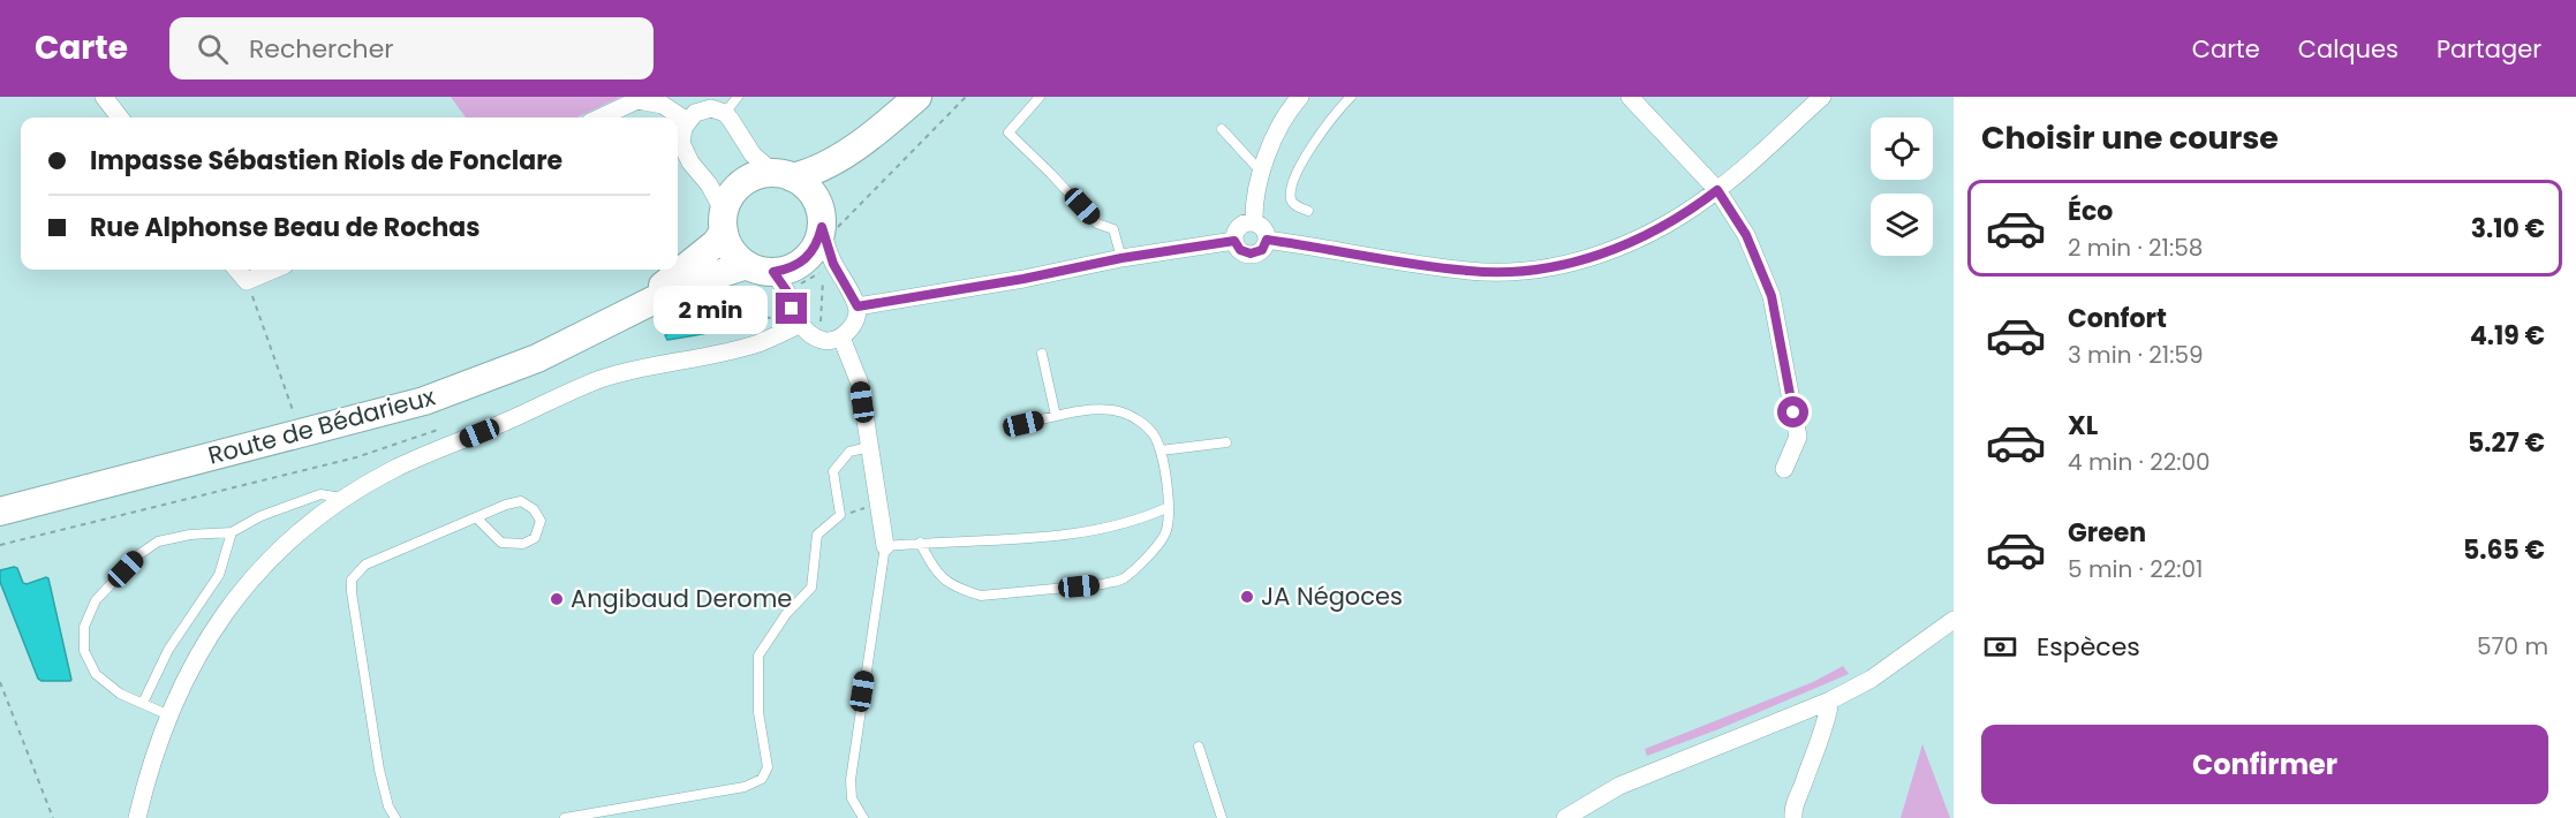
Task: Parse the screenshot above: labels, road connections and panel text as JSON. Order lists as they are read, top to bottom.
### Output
{
  "streets": {
    "main road": ["Route de Bédarieux"]
  },
  "places": ["JA Négoces", "Angibaud Derome"],
  "page": {
    "header": "Carte",
    "search": "Rechercher",
    "nav": ["Carte", "Calques", "Partager"],
    "heading": "Choisir une course",
    "banner": ["Impasse Sébastien Riols de Fonclare", "Rue Alphonse Beau de Rochas"],
    "list": [
      {
        "name": "Éco",
        "note": "2 min · 21:58",
        "value": "3.10 €"
      },
      {
        "name": "Confort",
        "note": "3 min · 21:59",
        "value": "4.19 €"
      },
      {
        "name": "XL",
        "note": "4 min · 22:00",
        "value": "5.27 €"
      },
      {
        "name": "Green",
        "note": "5 min · 22:01",
        "value": "5.65 €"
      }
    ],
    "bubble": "2 min",
    "pay": ["Espèces", "570 m"],
    "buttons": "Confirmer"
  }
}
